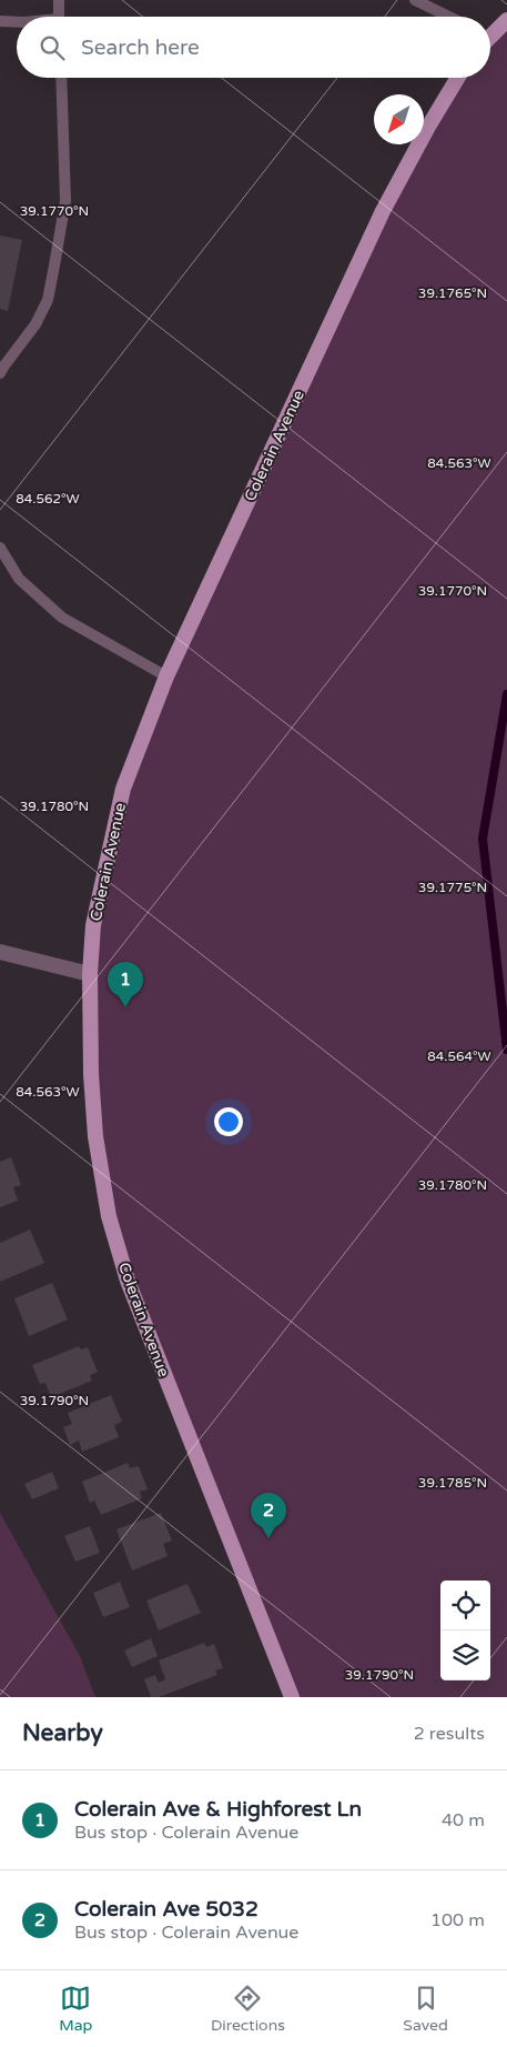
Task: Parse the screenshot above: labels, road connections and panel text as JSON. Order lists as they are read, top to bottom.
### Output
{
  "streets": {
    "main road": ["Colerain Avenue"]
  },
  "north": "bottom left",
  "page": {
    "search": "Search here",
    "pins": ["1", "2"],
    "heading": ["Nearby", "2 results"],
    "list": [
      {
        "mark": "1",
        "name": "Colerain Ave & Highforest Ln",
        "note": "Bus stop · Colerain Avenue",
        "value": "40 m"
      },
      {
        "mark": "2",
        "name": "Colerain Ave 5032",
        "note": "Bus stop · Colerain Avenue",
        "value": "100 m"
      }
    ],
    "nav": ["Map", "Directions", "Saved"]
  },
  "coordinates": [
    "39.1770°N",
    "39.1765°N",
    "84.563°W",
    "84.562°W",
    "39.1780°N",
    "39.1775°N",
    "84.564°W",
    "39.1790°N",
    "39.1785°N"
  ]
}
